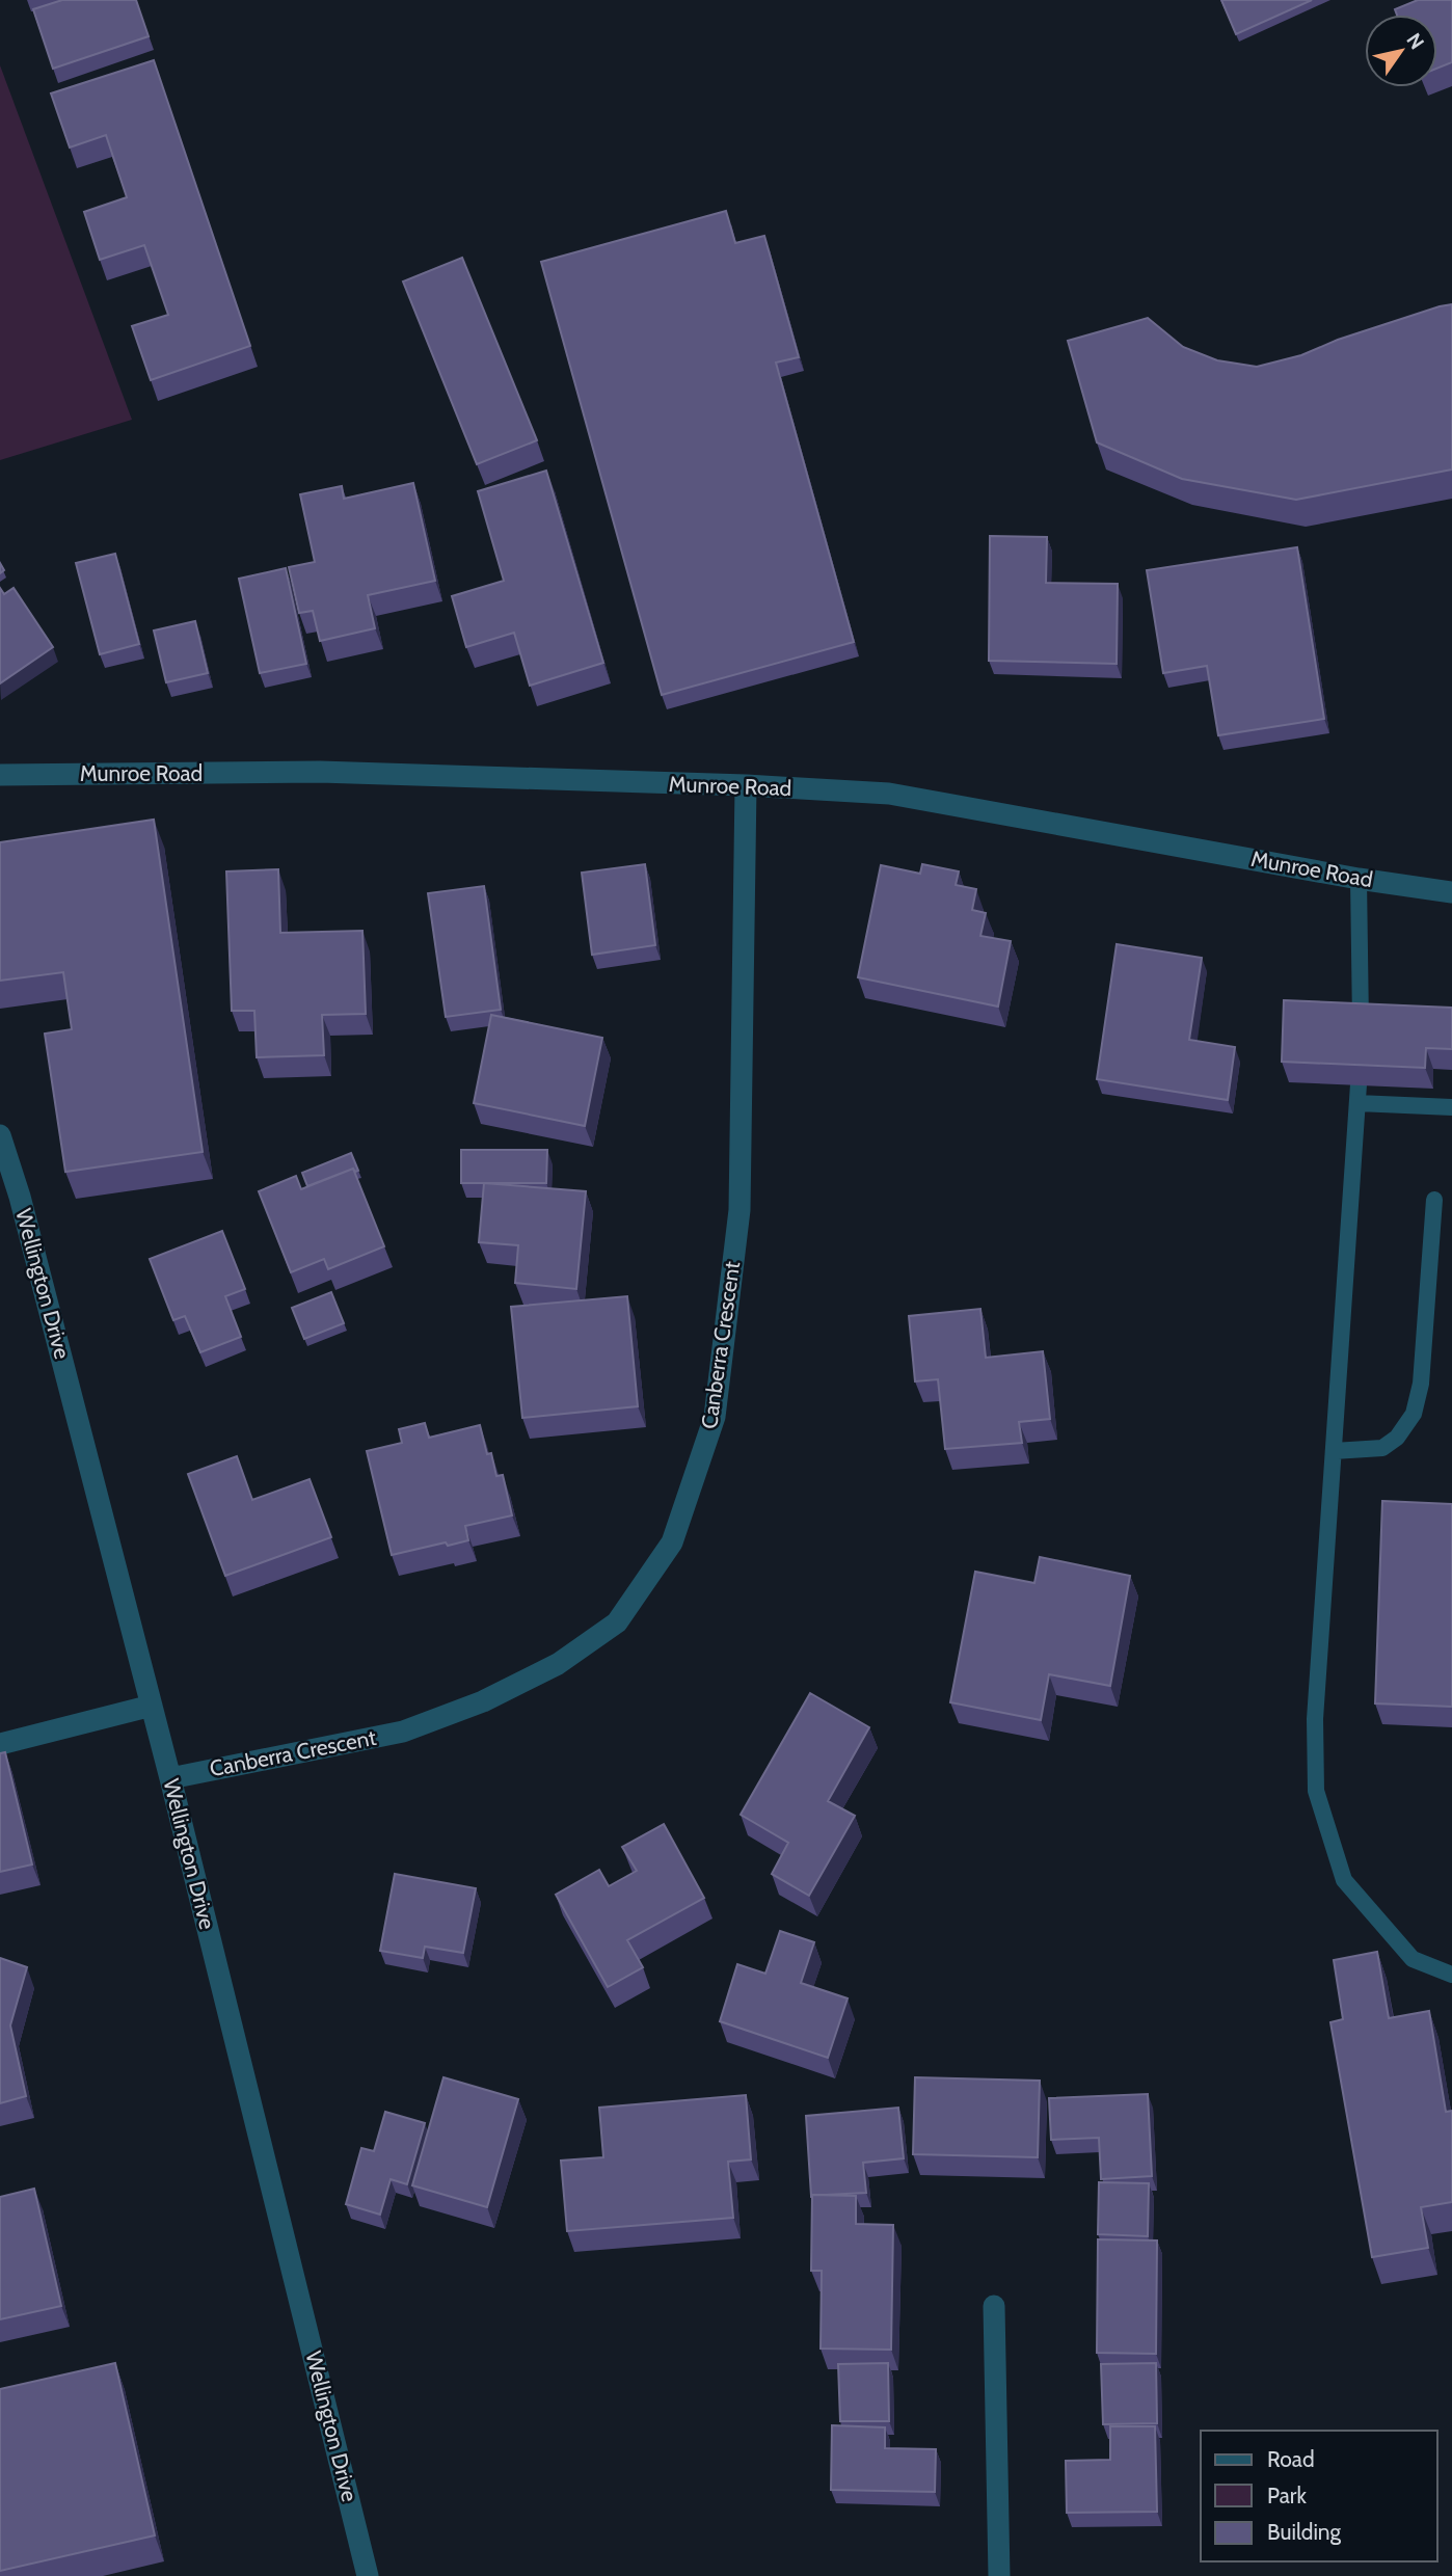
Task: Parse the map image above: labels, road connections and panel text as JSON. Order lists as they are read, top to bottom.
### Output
{
  "streets": {
    "street": ["Munroe Road", "Wellington Drive", "Canberra Crescent"]
  },
  "crossings": [
    ["Munroe Road", "Canberra Crescent"],
    ["Wellington Drive", "Canberra Crescent"]
  ],
  "legend": ["Road", "Park", "Building"],
  "north": "top right"
}
